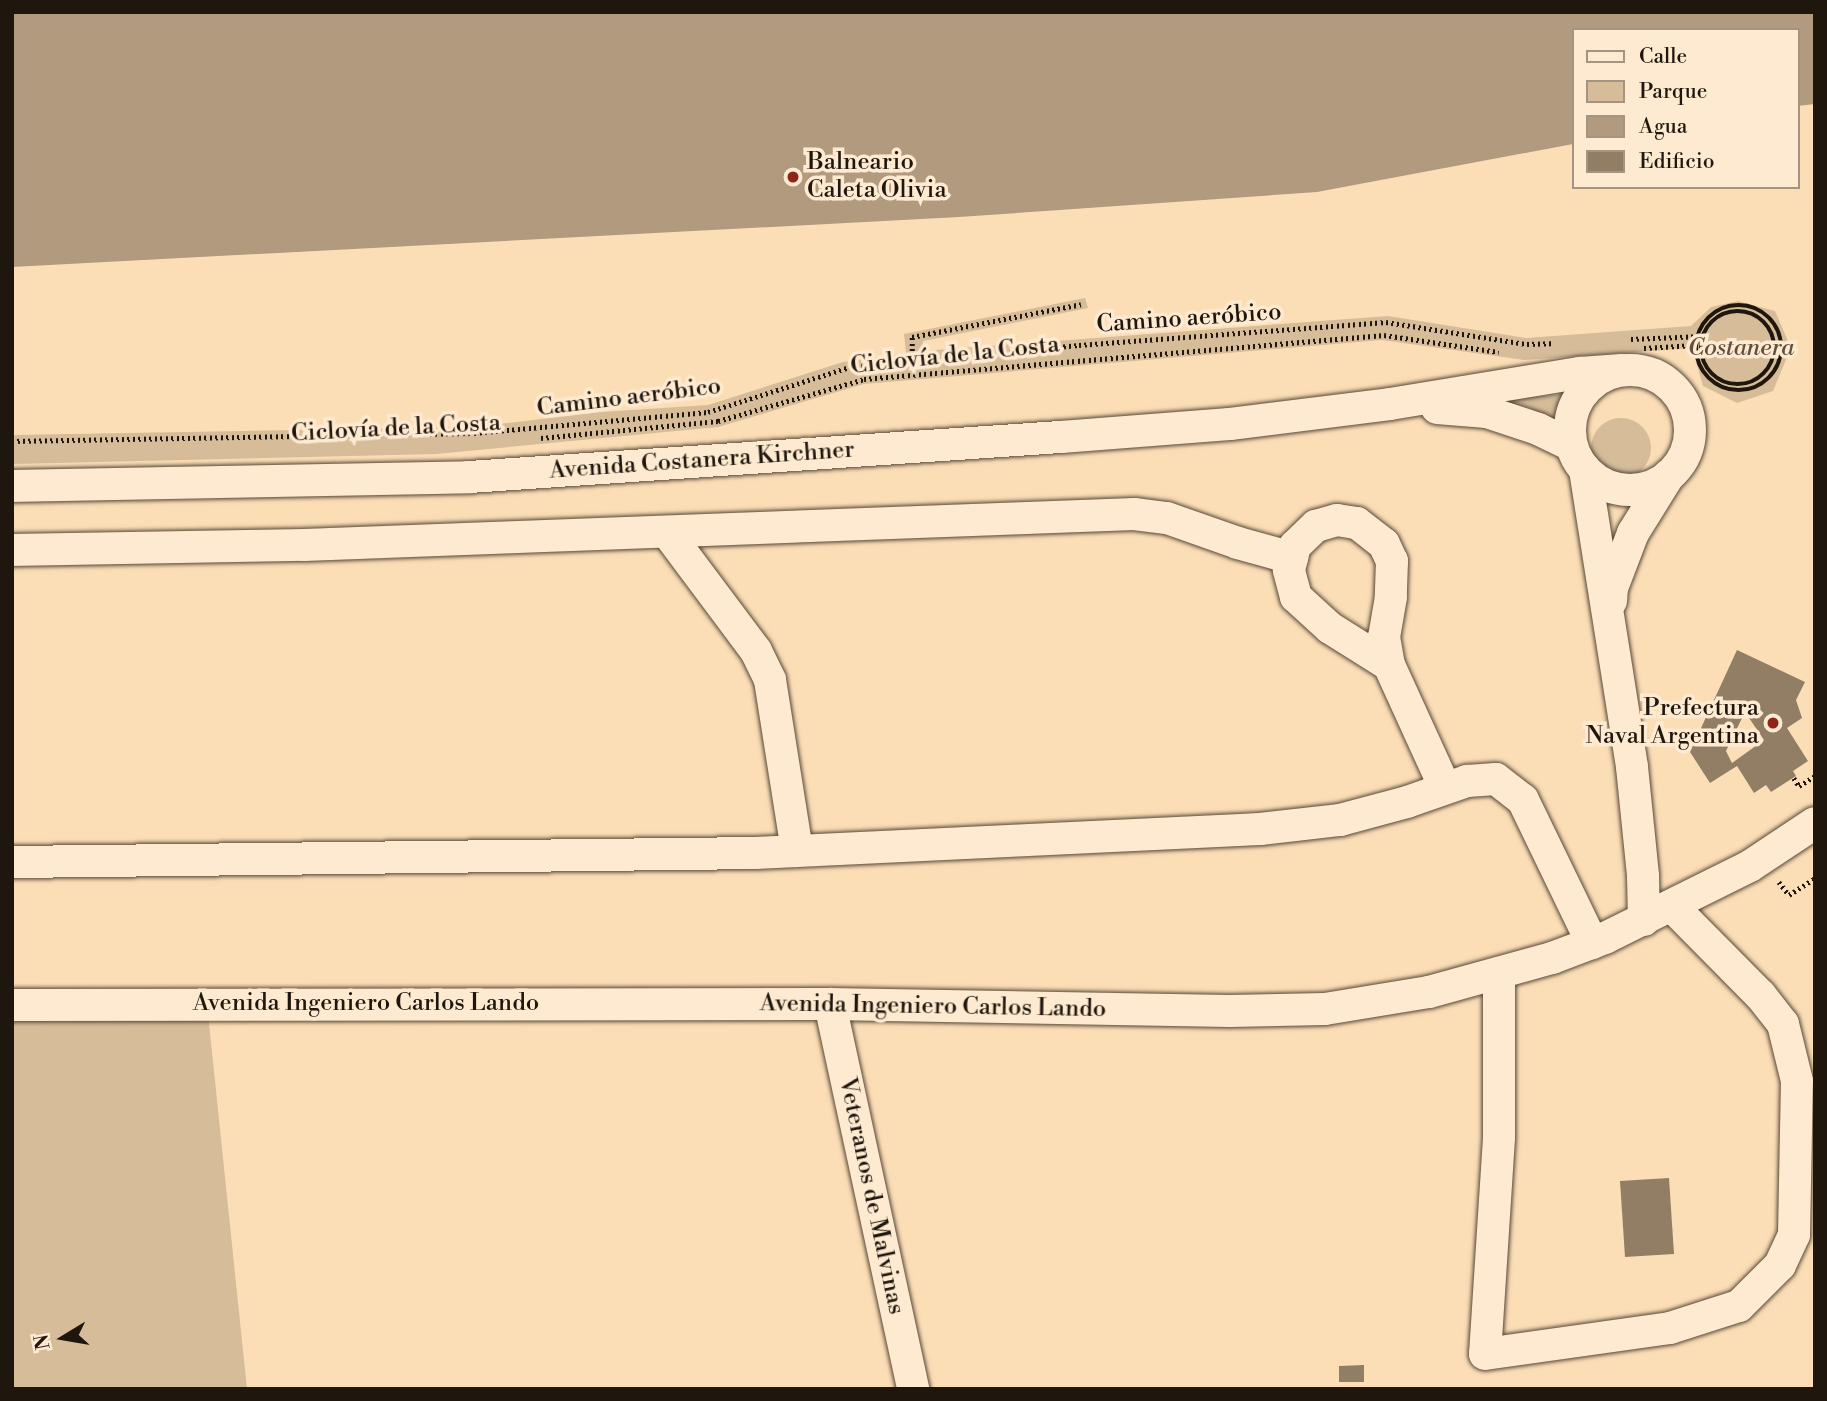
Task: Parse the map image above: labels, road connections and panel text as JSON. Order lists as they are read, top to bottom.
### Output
{
  "streets": {
    "street": ["Avenida Costanera Kirchner", "Avenida Ingeniero Carlos Lando", "Veteranos de Malvinas"],
    "path": ["Camino aeróbico", "Ciclovía de la Costa"]
  },
  "crossings": [
    ["Avenida Ingeniero Carlos Lando", "Veteranos de Malvinas"]
  ],
  "parks": ["Costanera"],
  "places": ["Balneario Caleta Olivia", "Prefectura Naval Argentina"],
  "legend": [
    "Calle",
    "Parque",
    "Agua",
    "Edificio"
  ],
  "north": "left"
}
